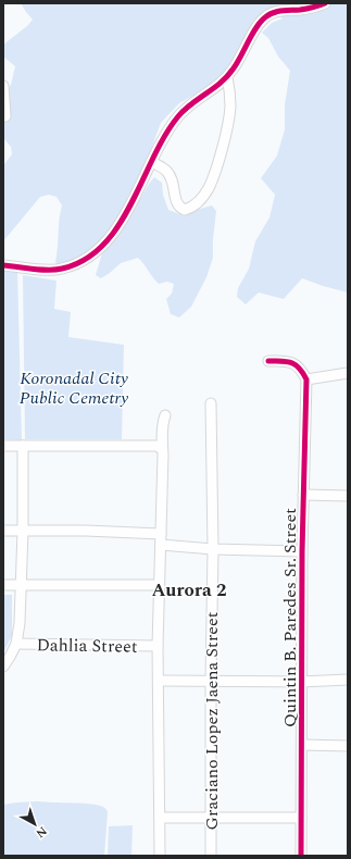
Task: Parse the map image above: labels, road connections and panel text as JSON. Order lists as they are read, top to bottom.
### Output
{
  "streets": {
    "street": ["Quintin B. Paredes Sr. Street", "Dahlia Street", "Graciano Lopez Jaena Street"]
  },
  "districts": ["Aurora 2"],
  "parks": ["Koronadal City Public Cemetry"],
  "north": "bottom right"
}
